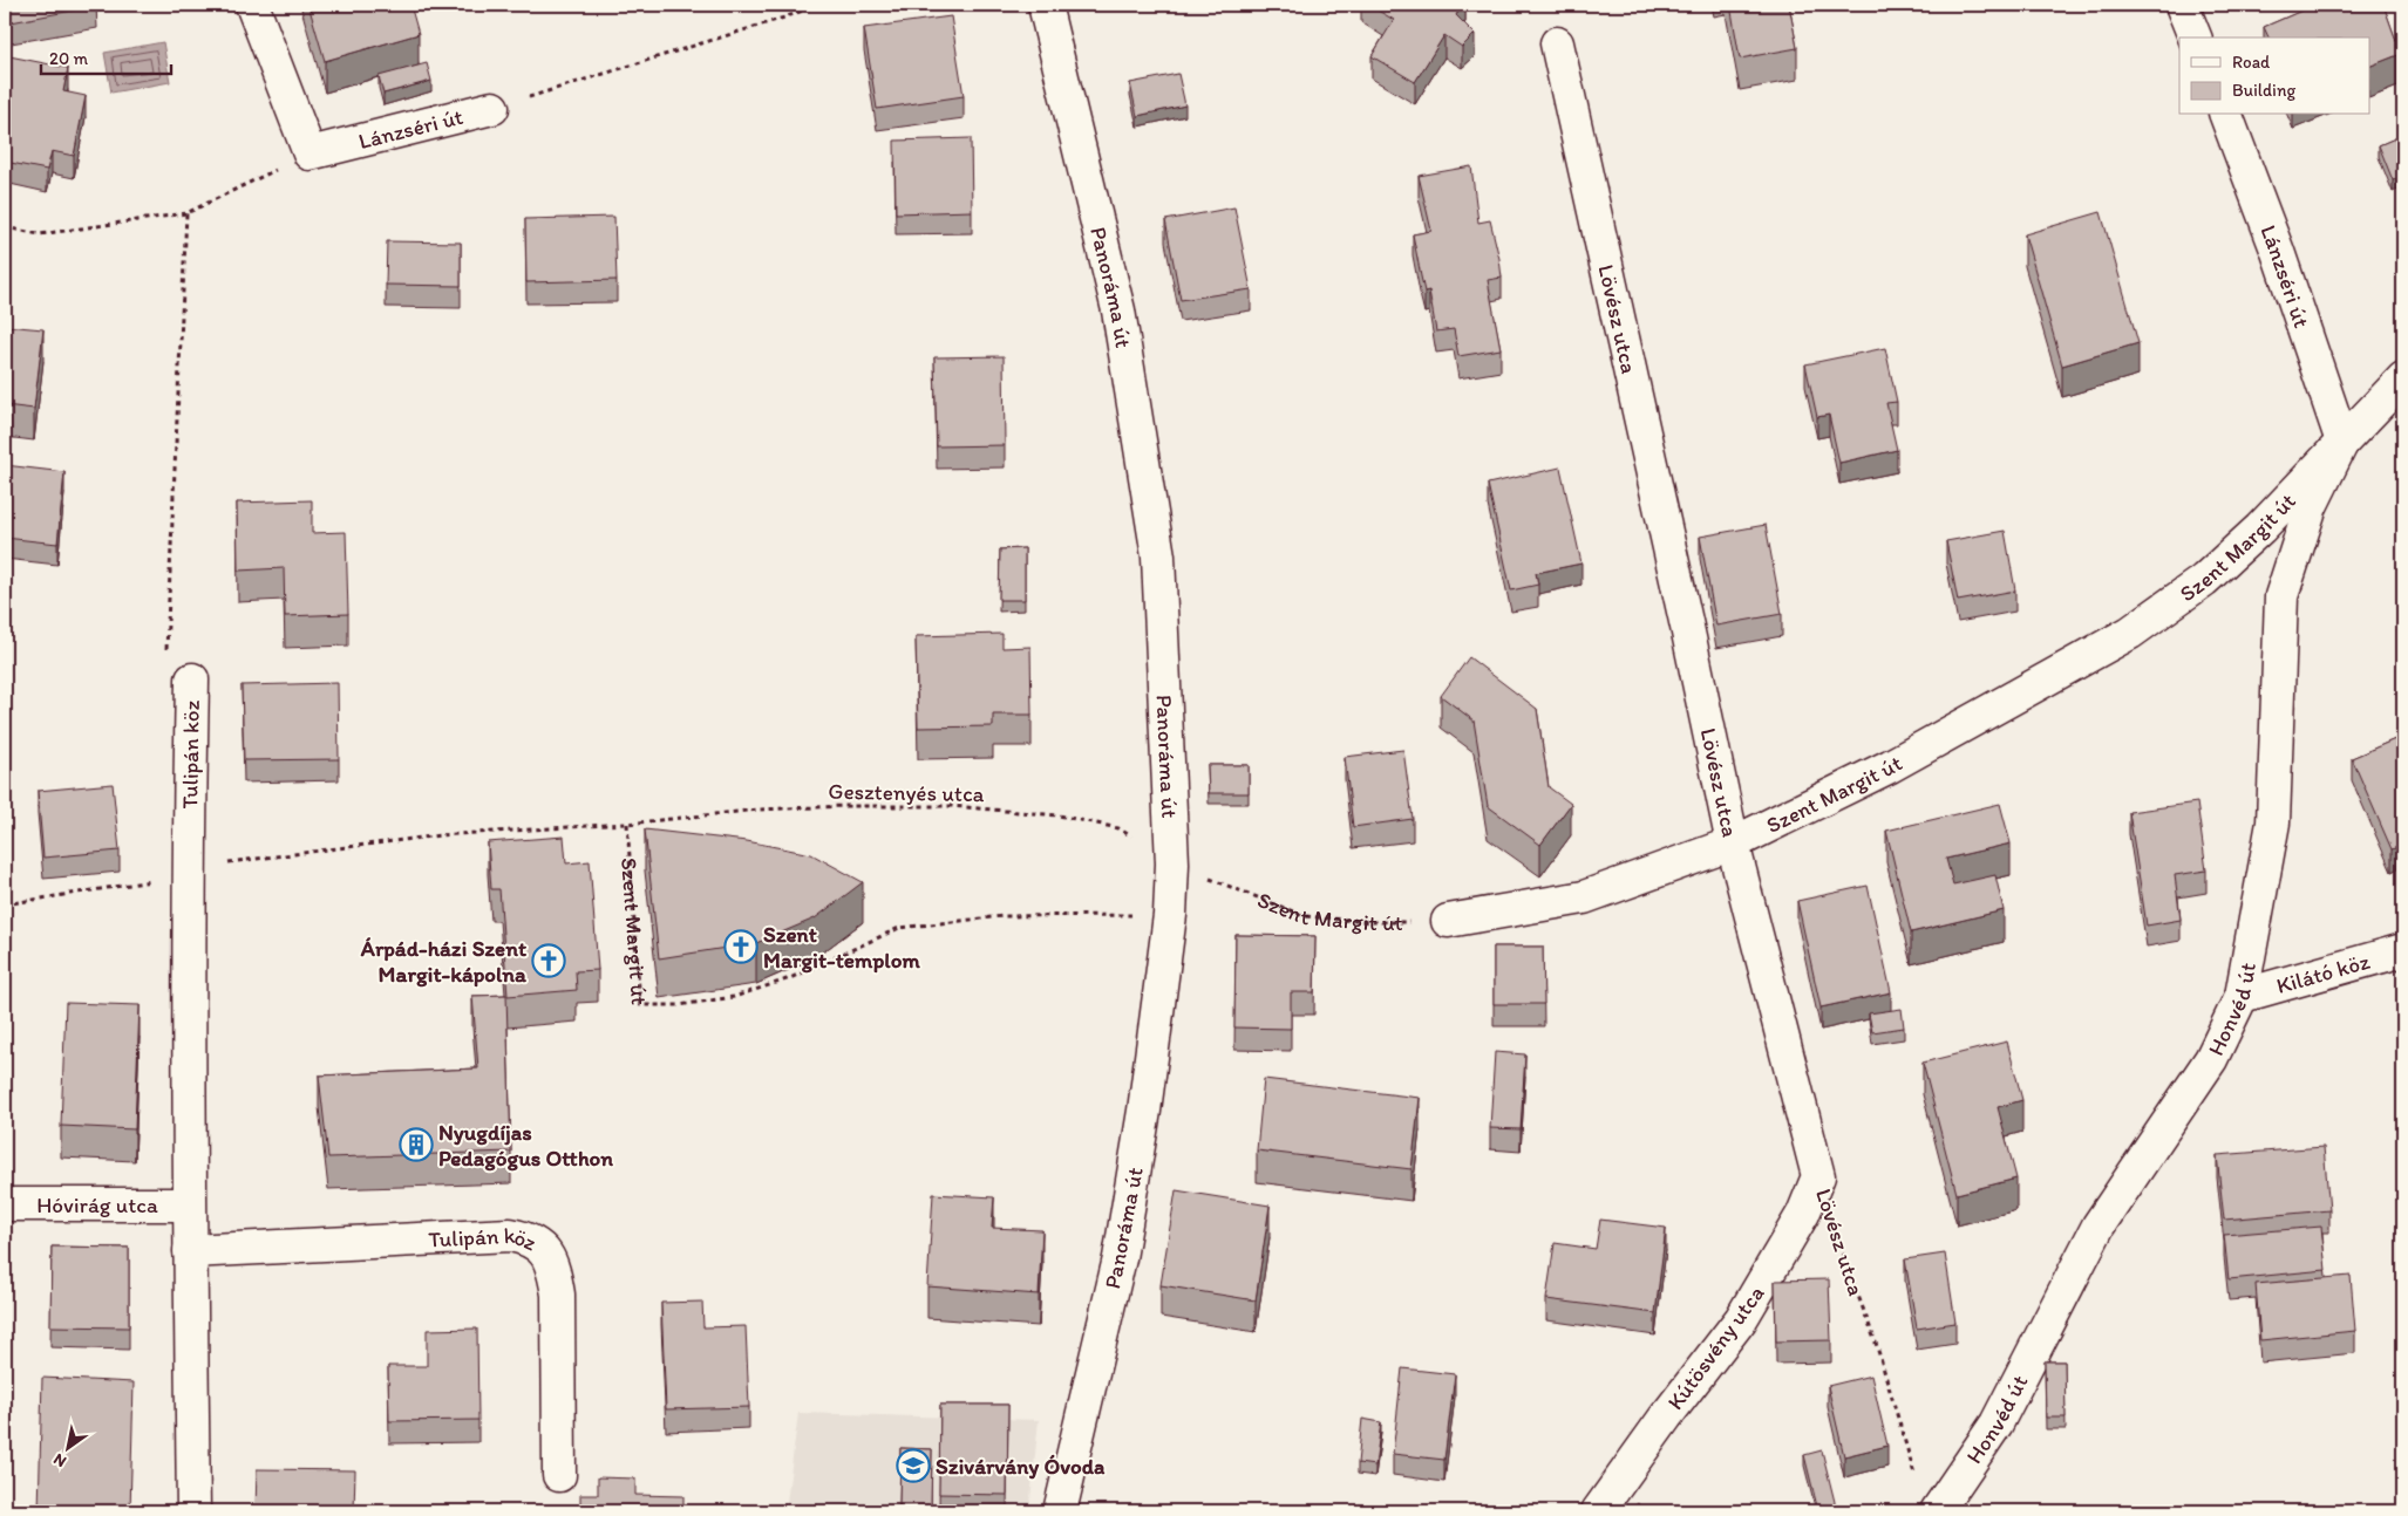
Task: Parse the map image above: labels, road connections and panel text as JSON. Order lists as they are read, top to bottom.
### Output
{
  "streets": {
    "street": [
      "Lánzséri út",
      "Panoráma út",
      "Lövész utca",
      "Szent Margit út",
      "Tulipán köz",
      "Kilátó köz",
      "Honvéd út",
      "Hóvirág utca",
      "Kútösvény utca"
    ],
    "path": ["Gesztenyés utca"]
  },
  "crossings": [
    ["Lánzséri út", "Szent Margit út"],
    ["Lánzséri út", "Honvéd út"],
    ["Panoráma út", "Szent Margit út"],
    ["Panoráma út", "Gesztenyés utca"],
    ["Lövész utca", "Szent Margit út"],
    ["Lövész utca", "Kútösvény utca"],
    ["Szent Margit út", "Tulipán köz"],
    ["Szent Margit út", "Gesztenyés utca"],
    ["Szent Margit út", "Honvéd út"],
    ["Tulipán köz", "Hóvirág utca"],
    ["Kilátó köz", "Honvéd út"]
  ],
  "places": {
    "church": ["Szent Margit-templom", "Árpád-házi Szent Margit-kápolna"],
    "building": ["Nyugdíjas Pedagógus Otthon"],
    "school or university": ["Szivárvány Óvoda"]
  },
  "legend": ["Road", "Building"],
  "scale_bar": "20 m",
  "north": "bottom left"
}
